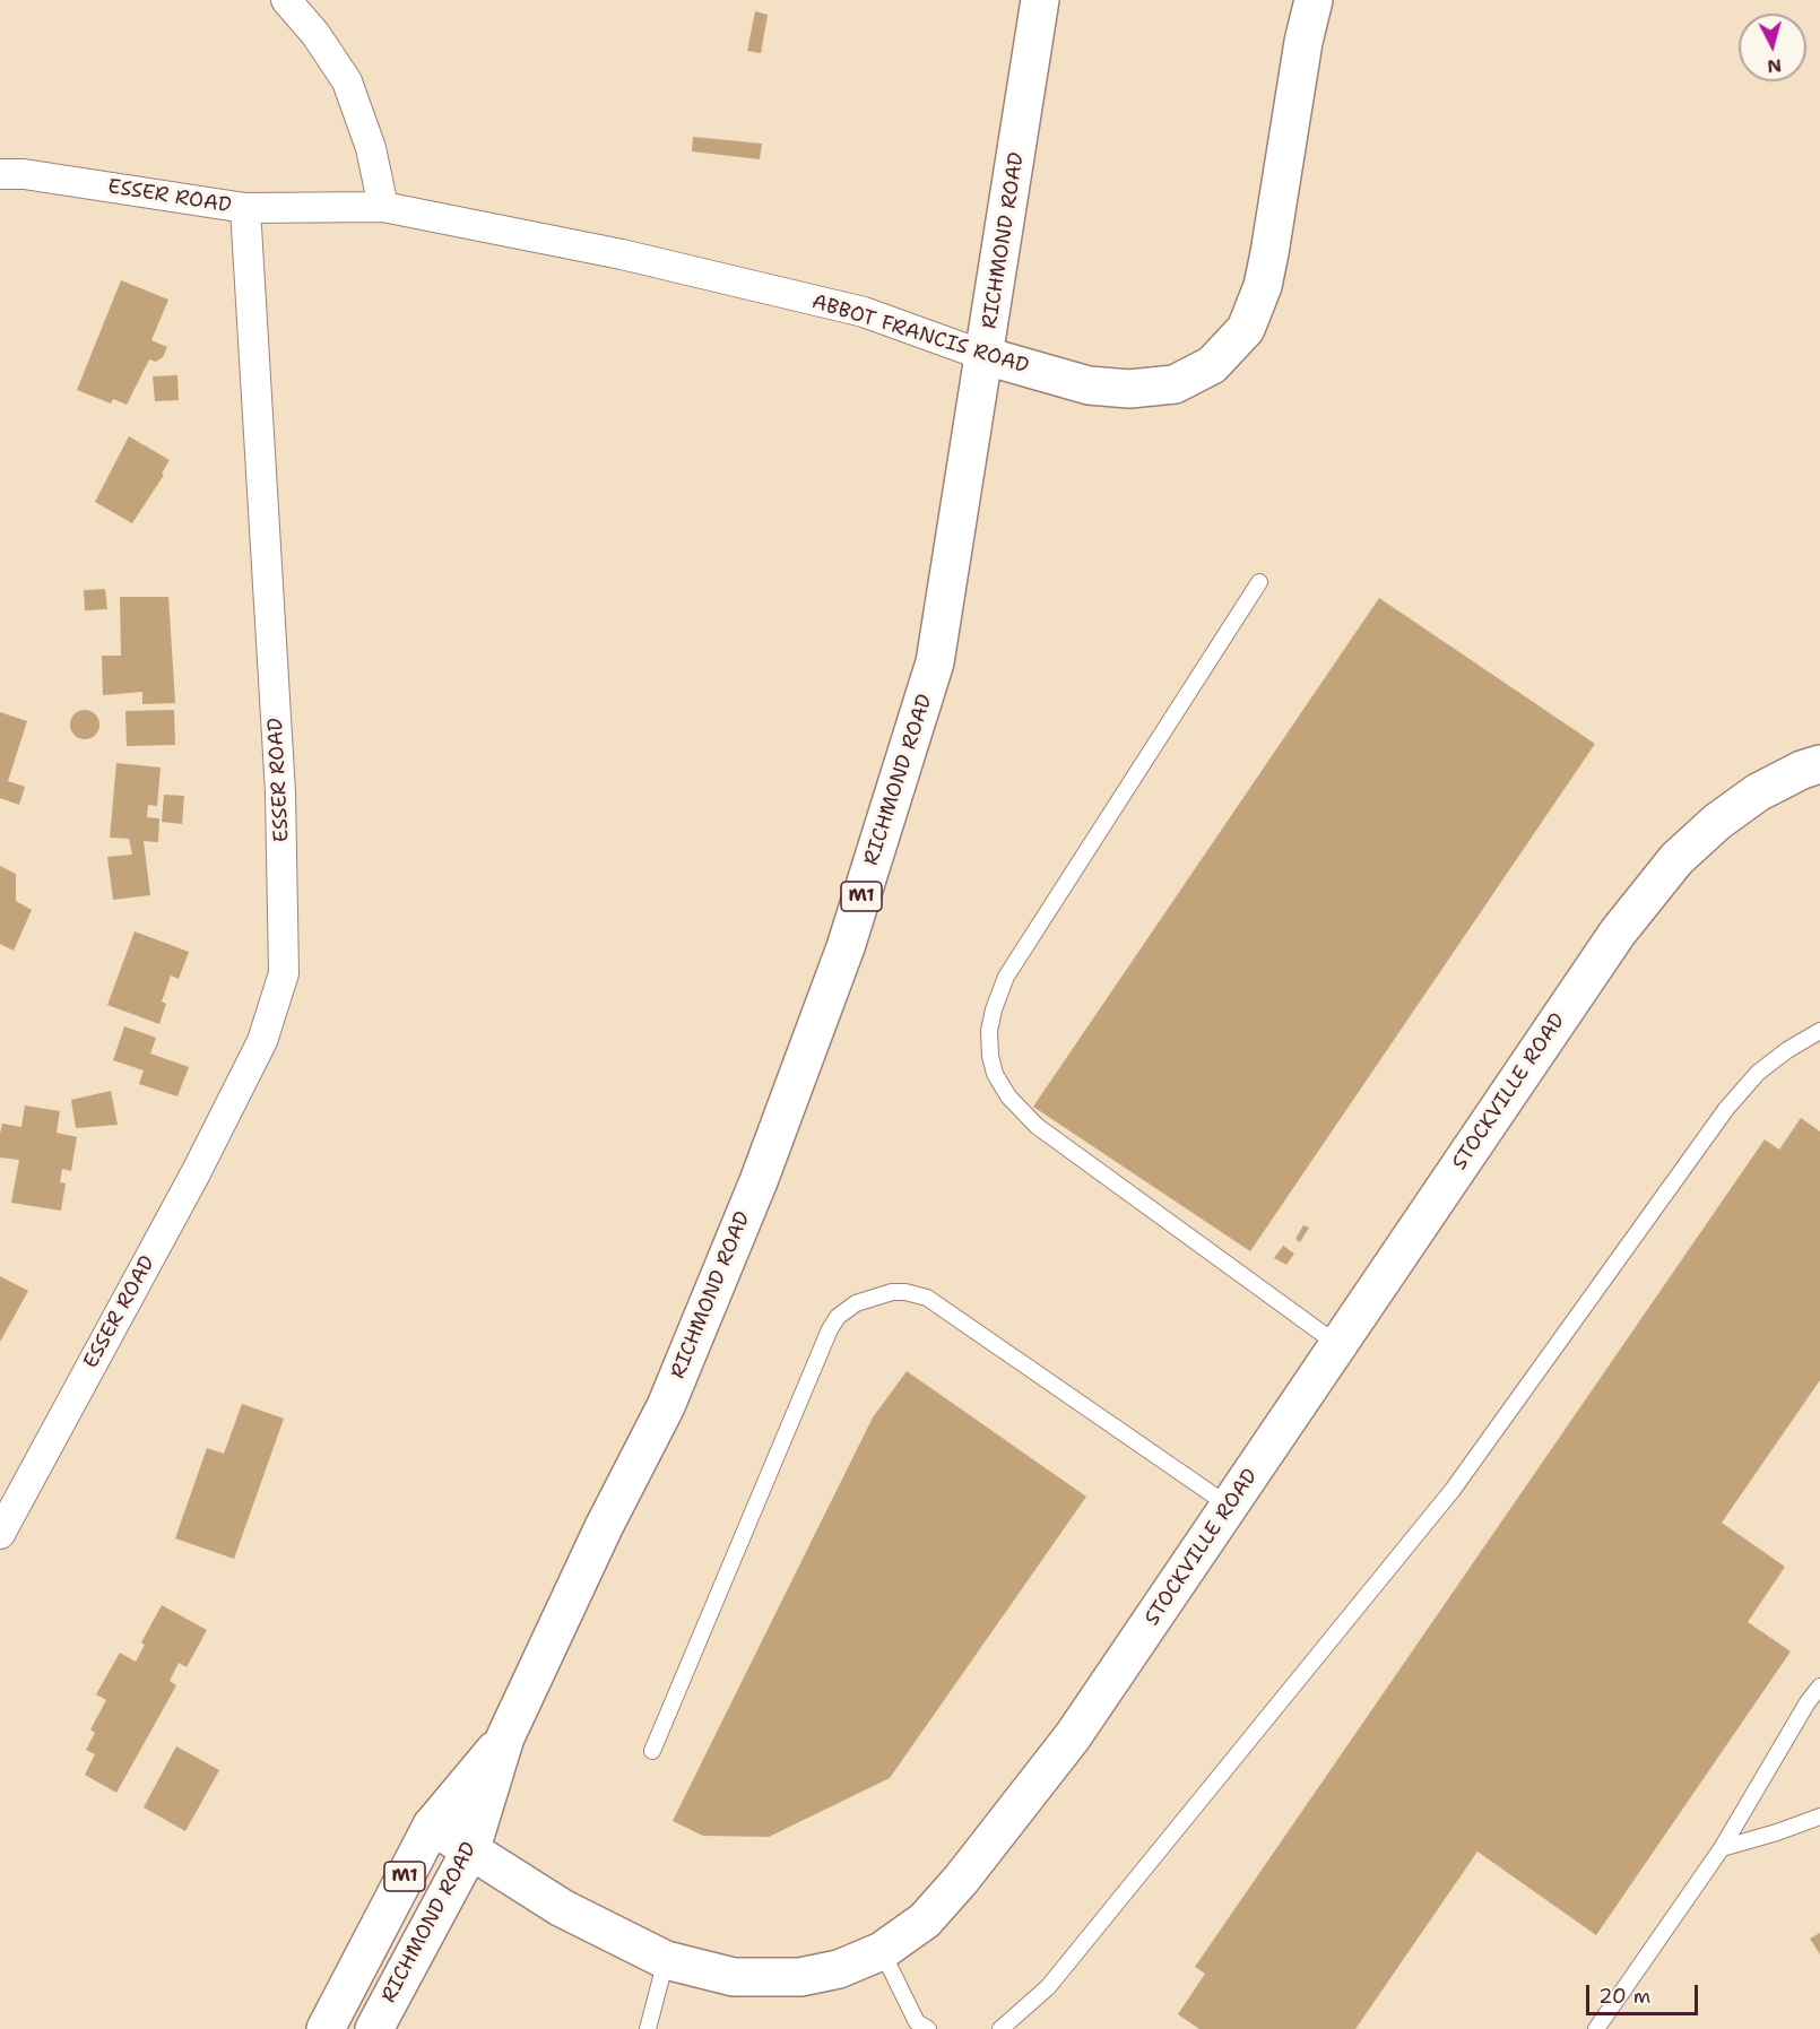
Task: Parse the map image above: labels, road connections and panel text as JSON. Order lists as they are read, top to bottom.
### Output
{
  "streets": {
    "main road": [
      "RICHMOND ROAD",
      "ABBOT FRANCIS ROAD",
      "M1",
      "STOCKVILLE ROAD"
    ],
    "street": ["ESSER ROAD"]
  },
  "crossings": [
    ["ESSER ROAD", "ABBOT FRANCIS ROAD"],
    ["RICHMOND ROAD", "ABBOT FRANCIS ROAD"],
    ["RICHMOND ROAD", "STOCKVILLE ROAD"]
  ],
  "scale_bar": "20 m",
  "north": "bottom"
}
